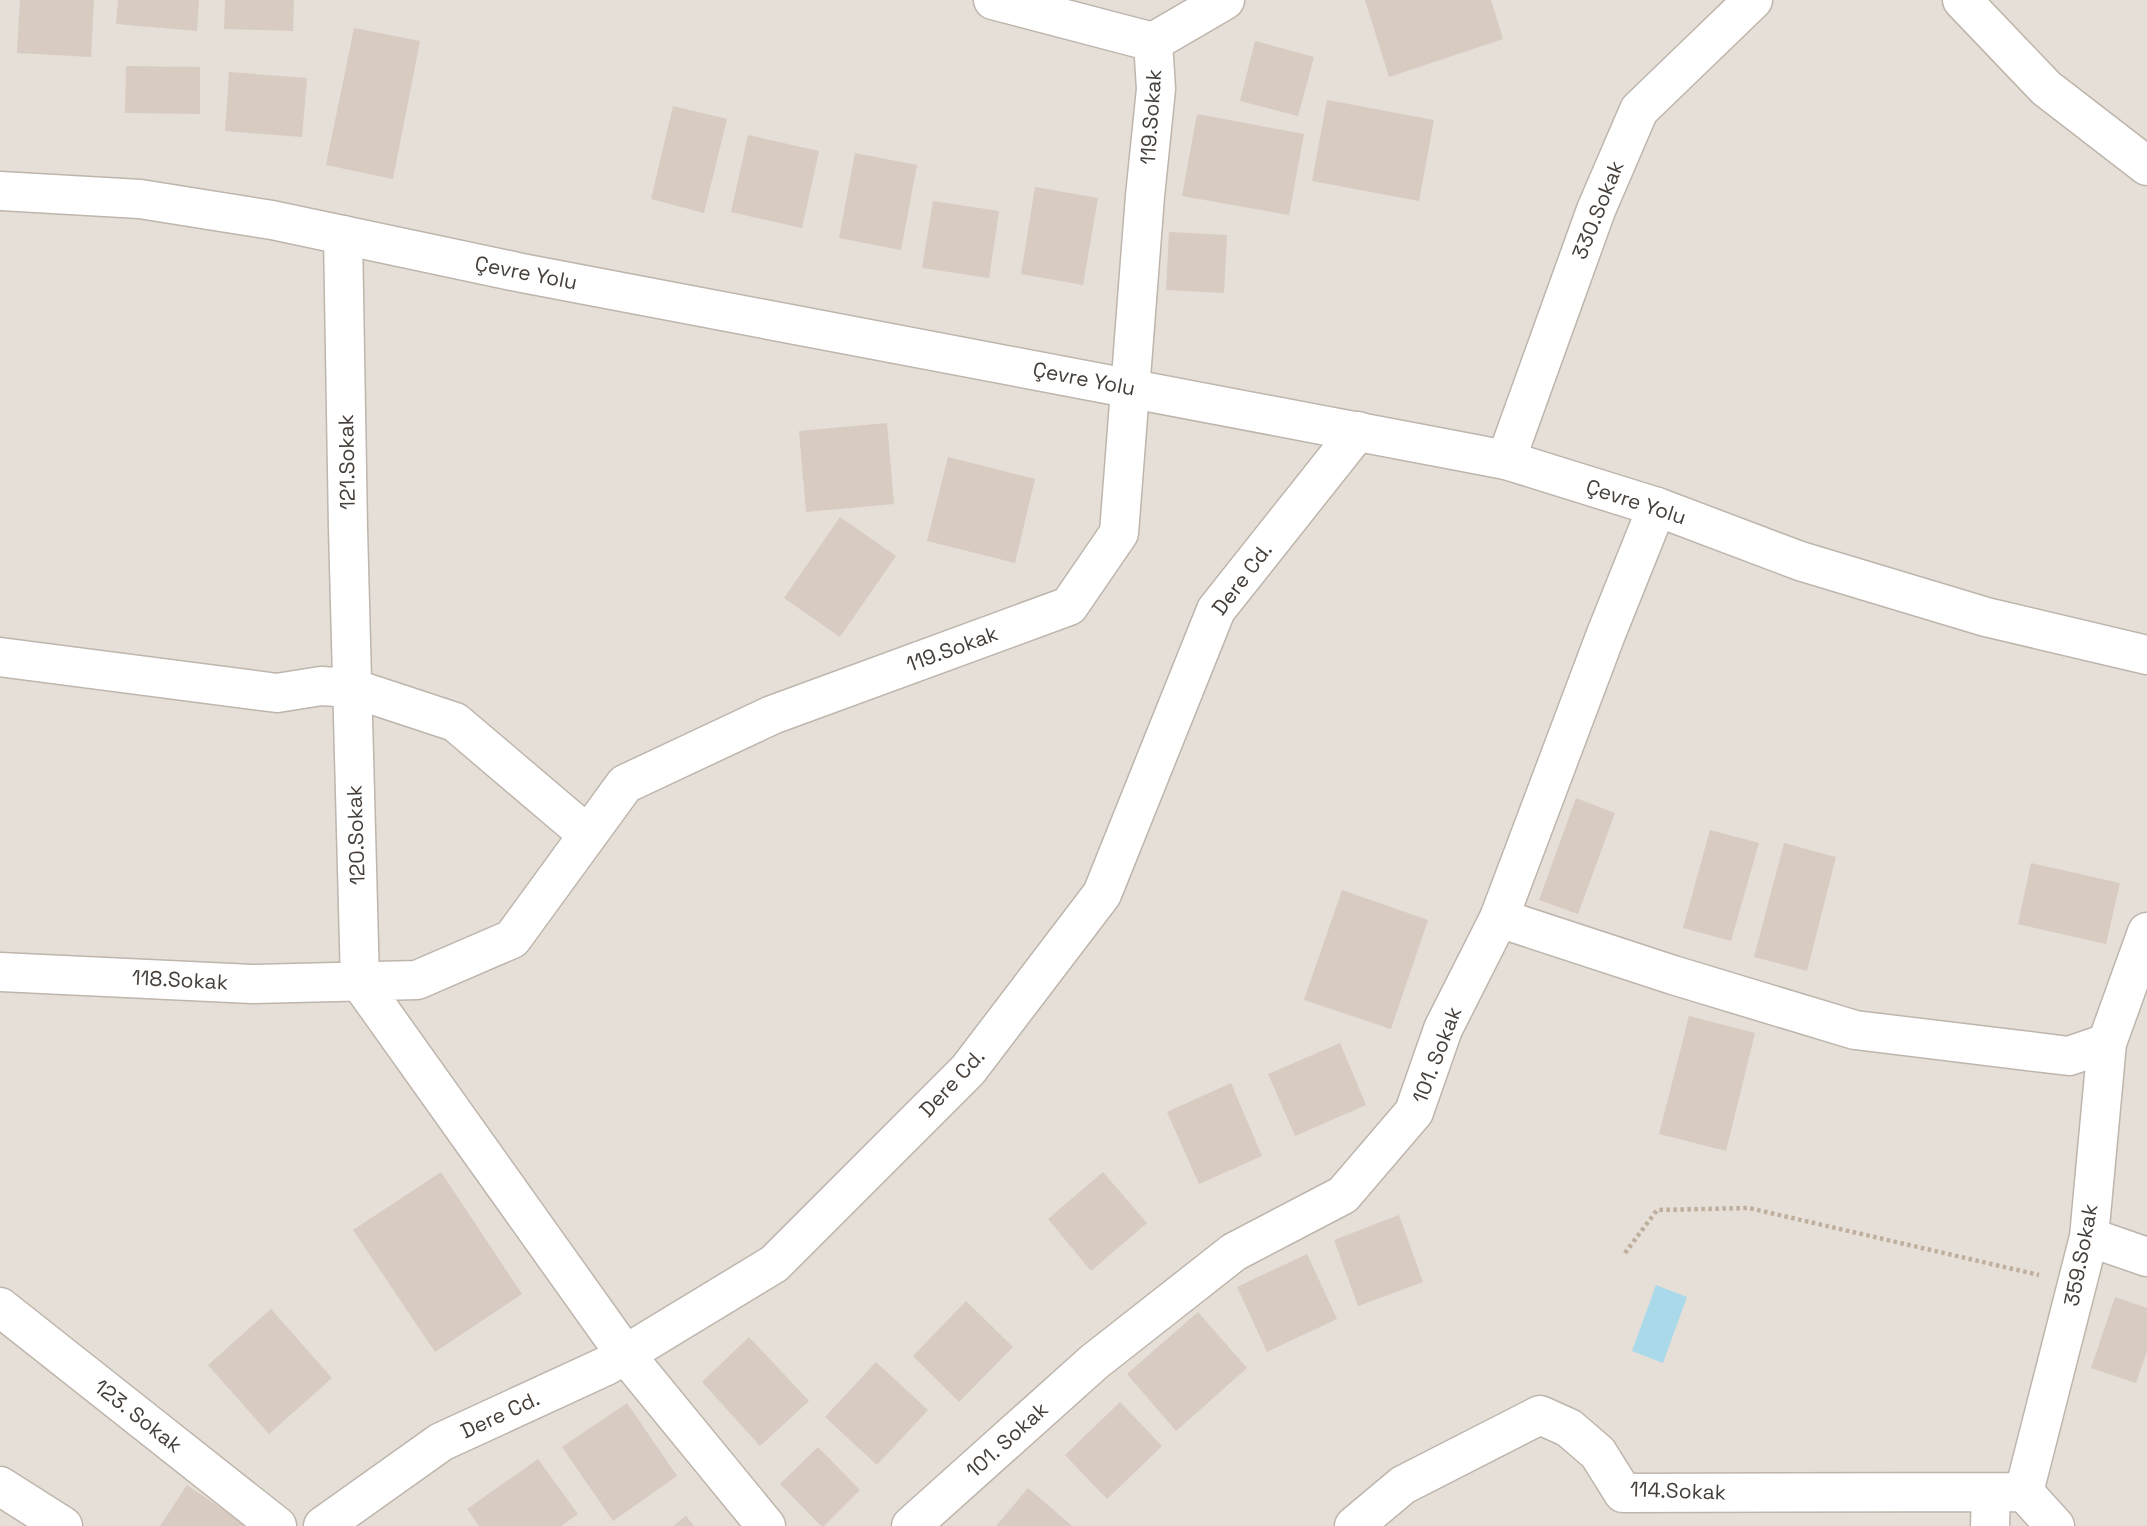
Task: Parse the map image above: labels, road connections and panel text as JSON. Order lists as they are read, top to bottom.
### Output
{
  "streets": {
    "street": [
      "119.Sokak",
      "330.Sokak",
      "Çevre Yolu",
      "121.Sokak",
      "Dere Cd.",
      "120.Sokak",
      "118.Sokak",
      "101. Sokak",
      "359.Sokak",
      "123. Sokak",
      "114.Sokak"
    ]
  },
  "crossings": [
    ["119.Sokak", "Çevre Yolu"],
    ["119.Sokak", "120.Sokak"],
    ["119.Sokak", "118.Sokak"],
    ["330.Sokak", "Çevre Yolu"],
    ["Çevre Yolu", "121.Sokak"],
    ["Çevre Yolu", "Dere Cd."],
    ["Çevre Yolu", "101. Sokak"],
    ["121.Sokak", "120.Sokak"],
    ["120.Sokak", "118.Sokak"],
    ["359.Sokak", "114.Sokak"]
  ]
}
